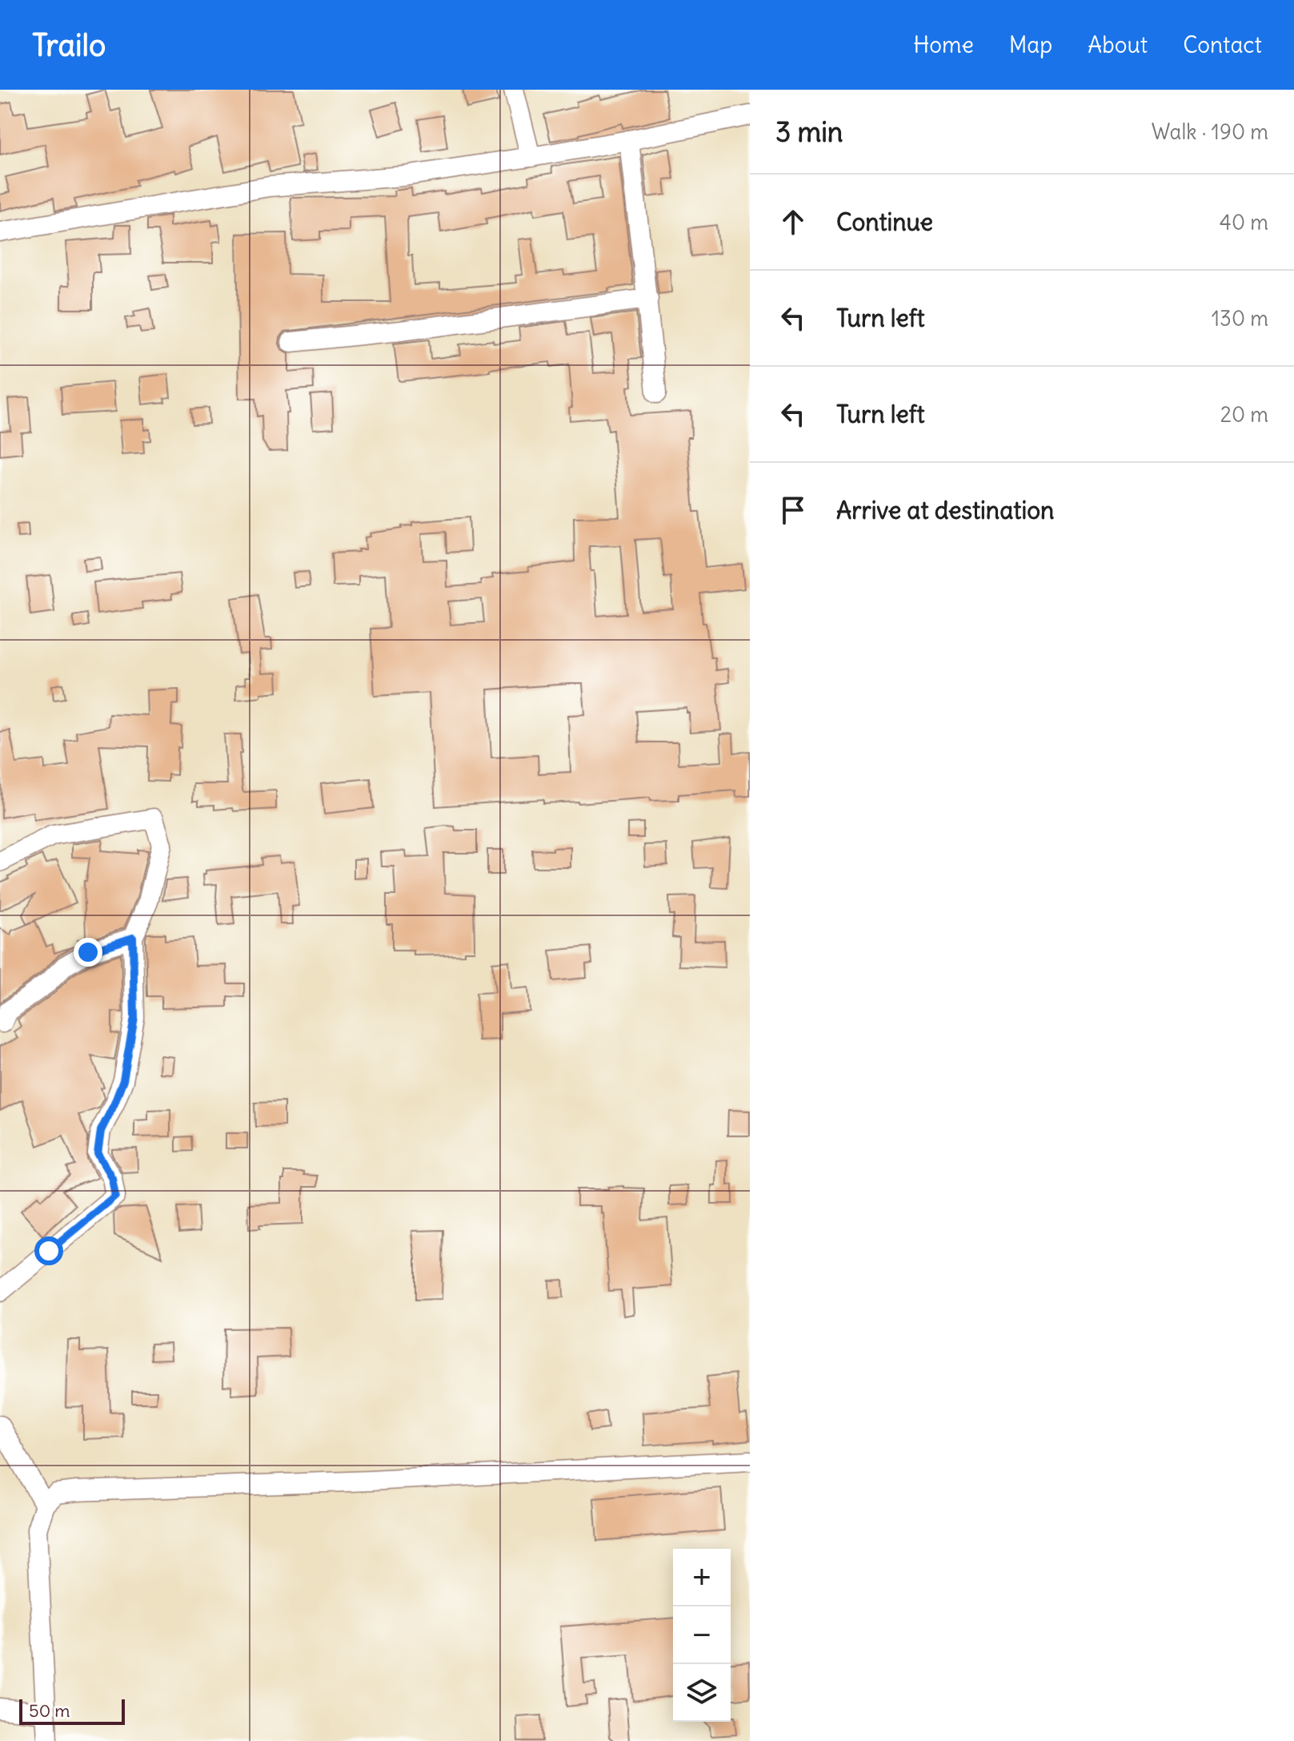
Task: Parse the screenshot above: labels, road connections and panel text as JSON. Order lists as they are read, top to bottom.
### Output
{
  "scale_bar": "50 m",
  "page": {
    "header": "Trailo",
    "nav": [
      "Home",
      "Map",
      "About",
      "Contact"
    ],
    "heading": ["3 min", "Walk · 190 m"],
    "list": [
      ["Continue", "40 m"],
      ["Turn left", "130 m"],
      ["Turn left", "20 m"],
      "Arrive at destination"
    ],
    "map_buttons": ["+", "−"],
    "scale": "50 m"
  }
}
